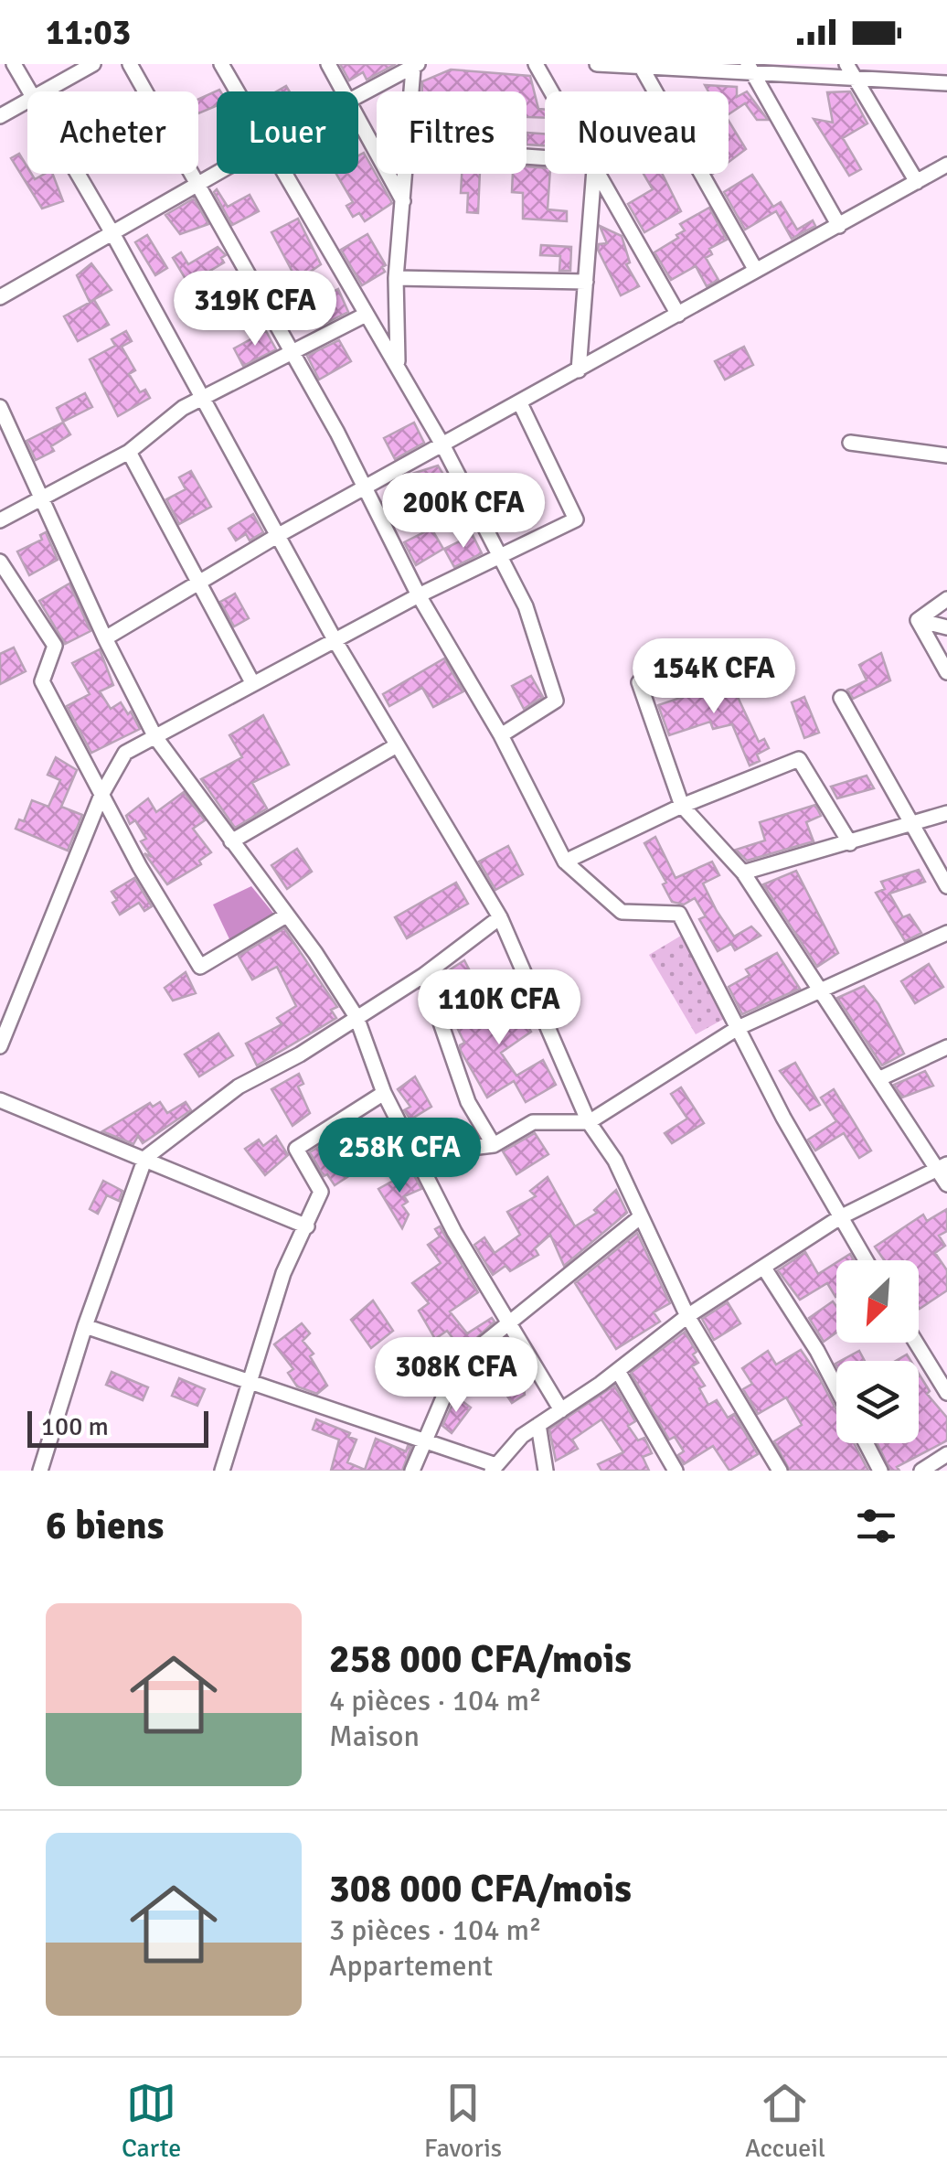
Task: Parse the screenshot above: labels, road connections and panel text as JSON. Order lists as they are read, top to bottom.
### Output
{
  "scale_bar": "100 m",
  "north": "bottom left",
  "page": {
    "status": "11:03",
    "chip": [
      "Acheter",
      "Louer",
      "Filtres",
      "Nouveau"
    ],
    "price": [
      "319K CFA",
      "200K CFA",
      "154K CFA",
      "110K CFA",
      "258K CFA",
      "308K CFA"
    ],
    "scale": "100 m",
    "heading": "6 biens",
    "list": [
      {
        "name": "258 000 CFA/mois",
        "note": "4 pièces · 104 m² · Maison"
      },
      {
        "name": "308 000 CFA/mois",
        "note": "3 pièces · 104 m² · Appartement"
      }
    ],
    "tabs": ["Carte", "Favoris", "Accueil"]
  }
}
